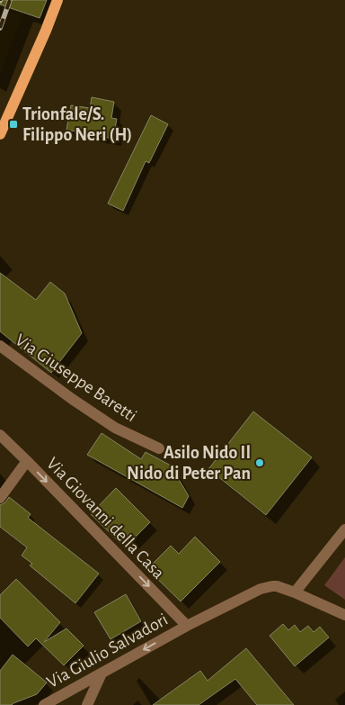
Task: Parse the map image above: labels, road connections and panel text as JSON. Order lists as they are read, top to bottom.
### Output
{
  "streets": {
    "street": ["Via Giuseppe Baretti", "Via Giovanni della Casa", "Via Giulio Salvadori"]
  },
  "crossings": [
    ["Via Giovanni della Casa", "Via Giulio Salvadori"]
  ],
  "one_way": ["Via Giovanni della Casa"],
  "places": {
    "transit": ["Trionfale/S. Filippo Neri (H)"],
    "other": ["Asilo Nido Il Nido di Peter Pan"]
  }
}
